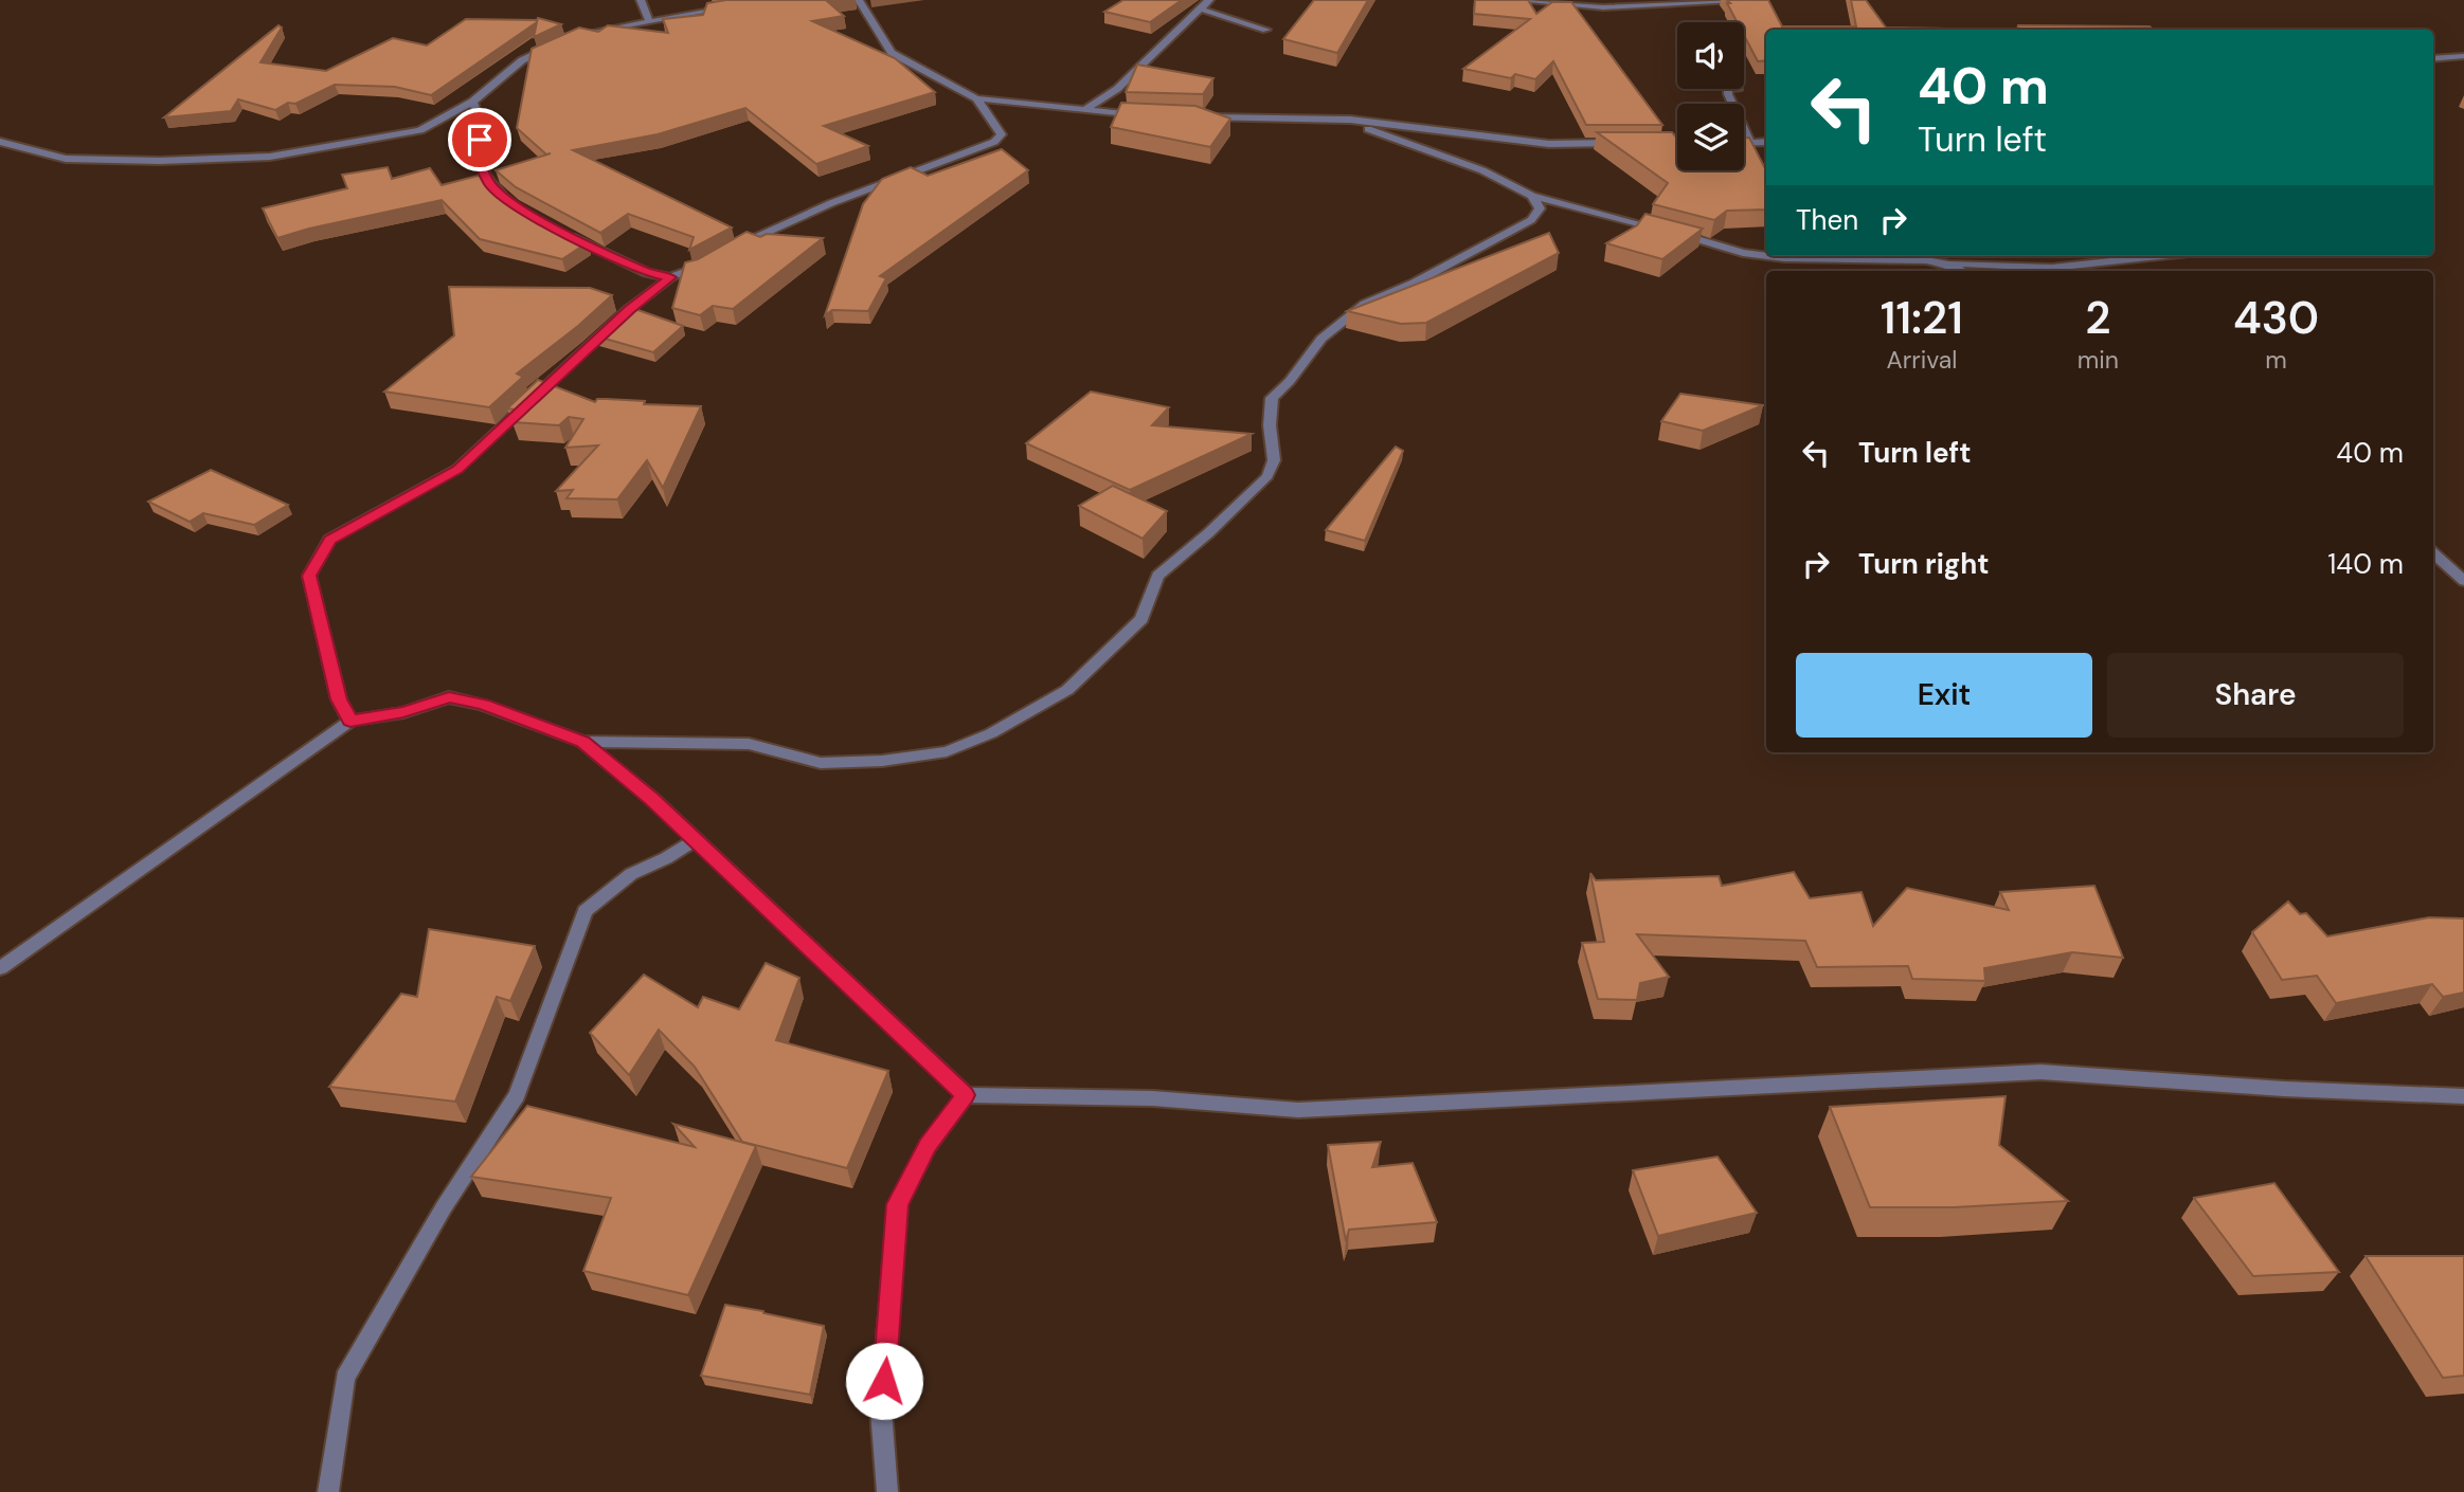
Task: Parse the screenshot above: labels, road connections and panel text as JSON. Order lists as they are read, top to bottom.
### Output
{
  "page": {
    "turn": ["40 m", "Turn left"],
    "then": "Then",
    "eta": [
      "11:21",
      "Arrival",
      "2",
      "min",
      "430",
      "m"
    ],
    "list": [
      {
        "name": "Turn left",
        "value": "40 m"
      },
      {
        "name": "Turn right",
        "value": "140 m"
      }
    ],
    "buttons": ["Exit", "Share"]
  }
}
